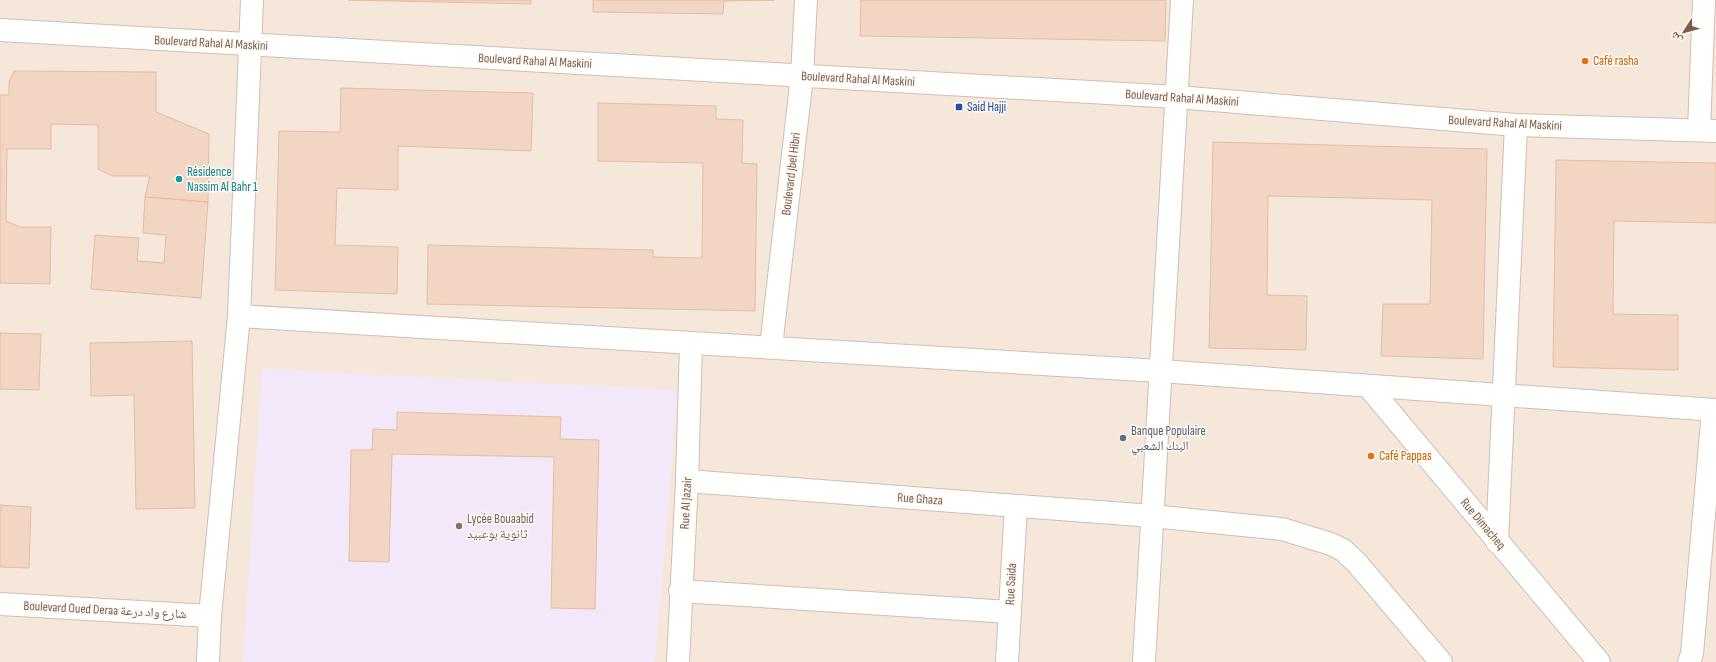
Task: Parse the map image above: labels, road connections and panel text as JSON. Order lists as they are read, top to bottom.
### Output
{
  "streets": {
    "street": [
      "Boulevard Rahal Al Maskini",
      "Boulevard Jbel Hibri",
      "Rue Ghaza",
      "Rue Al Jazair",
      "Rue Dimacheq",
      "Rue Saida",
      "Boulevard Oued Deraa شارع واد درعة"
    ]
  },
  "crossings": [
    ["Boulevard Rahal Al Maskini", "Boulevard Jbel Hibri"],
    ["Rue Ghaza", "Rue Al Jazair"],
    ["Rue Ghaza", "Rue Saida"]
  ],
  "places": {
    "other": [
      "Café rasha",
      "Résidence Nassim Al Bahr 1",
      "Banque Populaire البنك الشعبي",
      "Café Pappas",
      "Lycée Bouaabid ثانوية بوعبيد"
    ],
    "transit": ["Said Hajji"]
  },
  "north": "bottom left"
}
